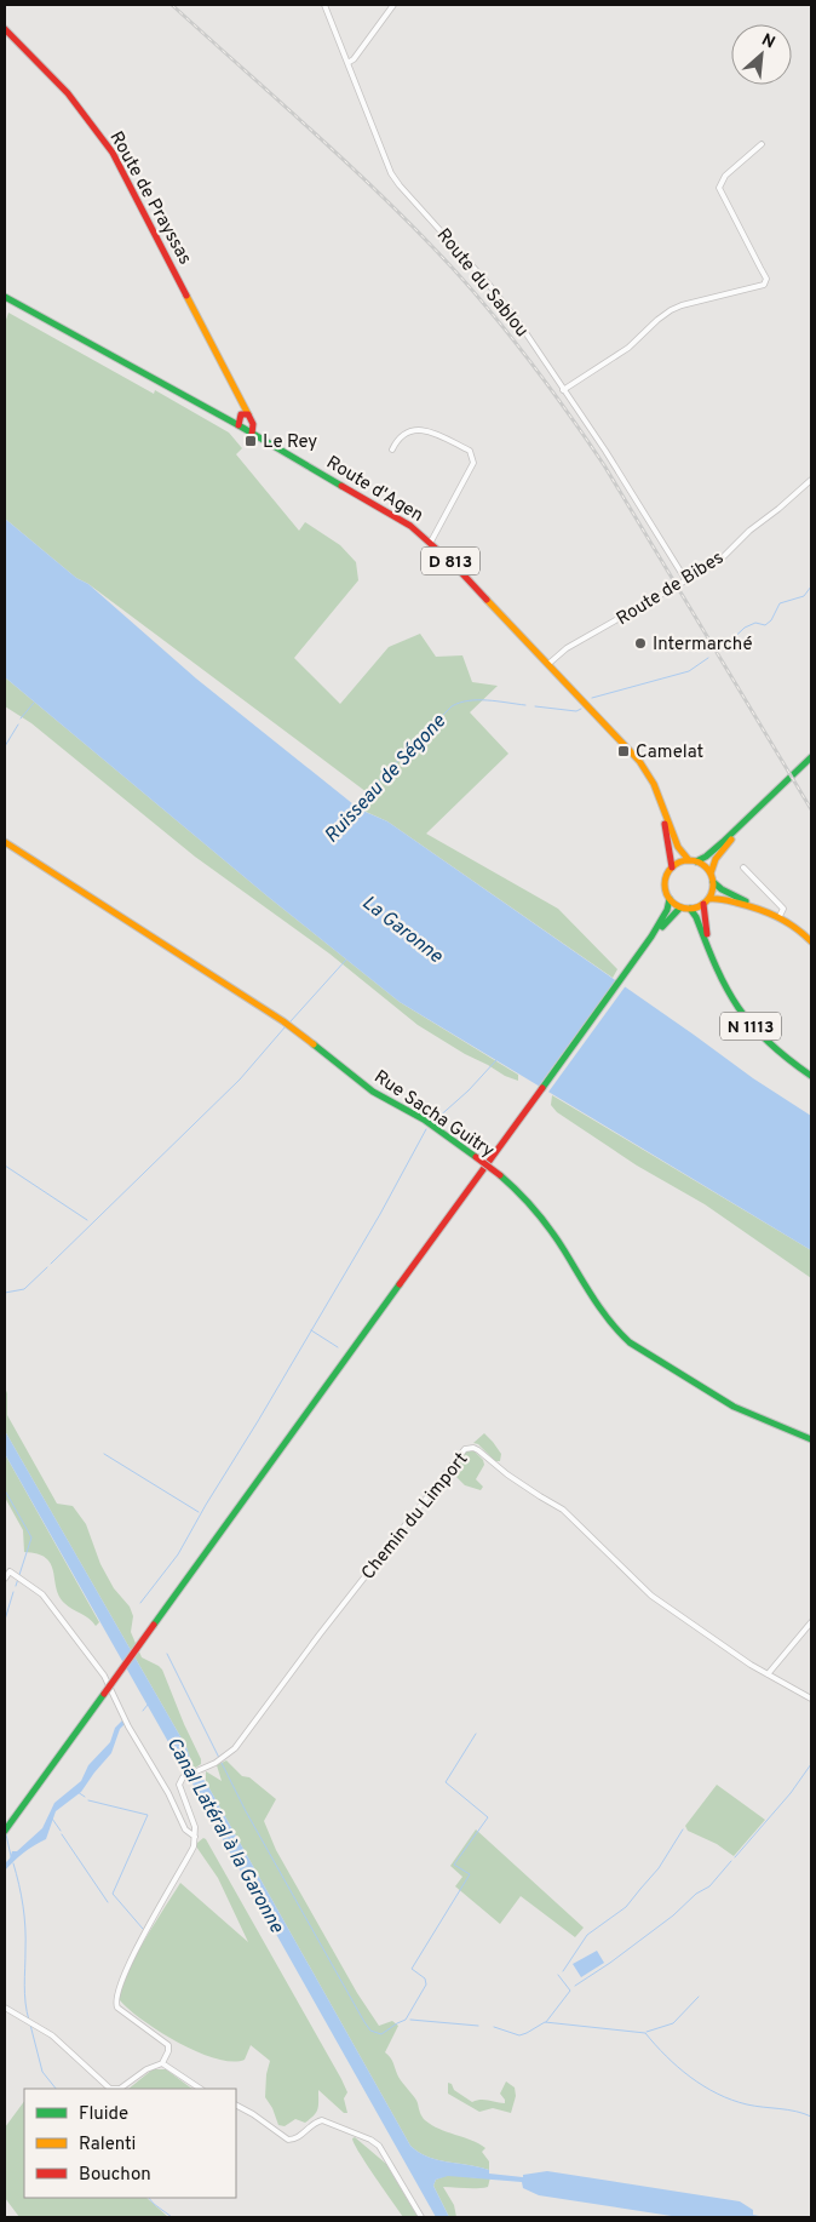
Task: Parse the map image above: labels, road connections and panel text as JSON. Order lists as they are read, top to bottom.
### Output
{
  "streets": {
    "main road": [
      "Route de Prayssas",
      "Route d'Agen",
      "D 813",
      "N 1113",
      "Rue Sacha Guitry"
    ],
    "street": ["Route du Sablou", "Route de Bibes", "Chemin du Limport"]
  },
  "crossings": [
    ["Route du Sablou", "Route de Bibes"],
    ["Route d'Agen", "Route de Bibes"],
    ["Route d'Agen", "N 1113"]
  ],
  "water": ["Ruisseau de Ségone", "La Garonne", "Canal Latéral à la Garonne"],
  "places": {
    "transit": ["Le Rey", "Camelat"],
    "other": ["Intermarché"]
  },
  "legend": ["Fluide", "Ralenti", "Bouchon"],
  "north": "top right"
}
